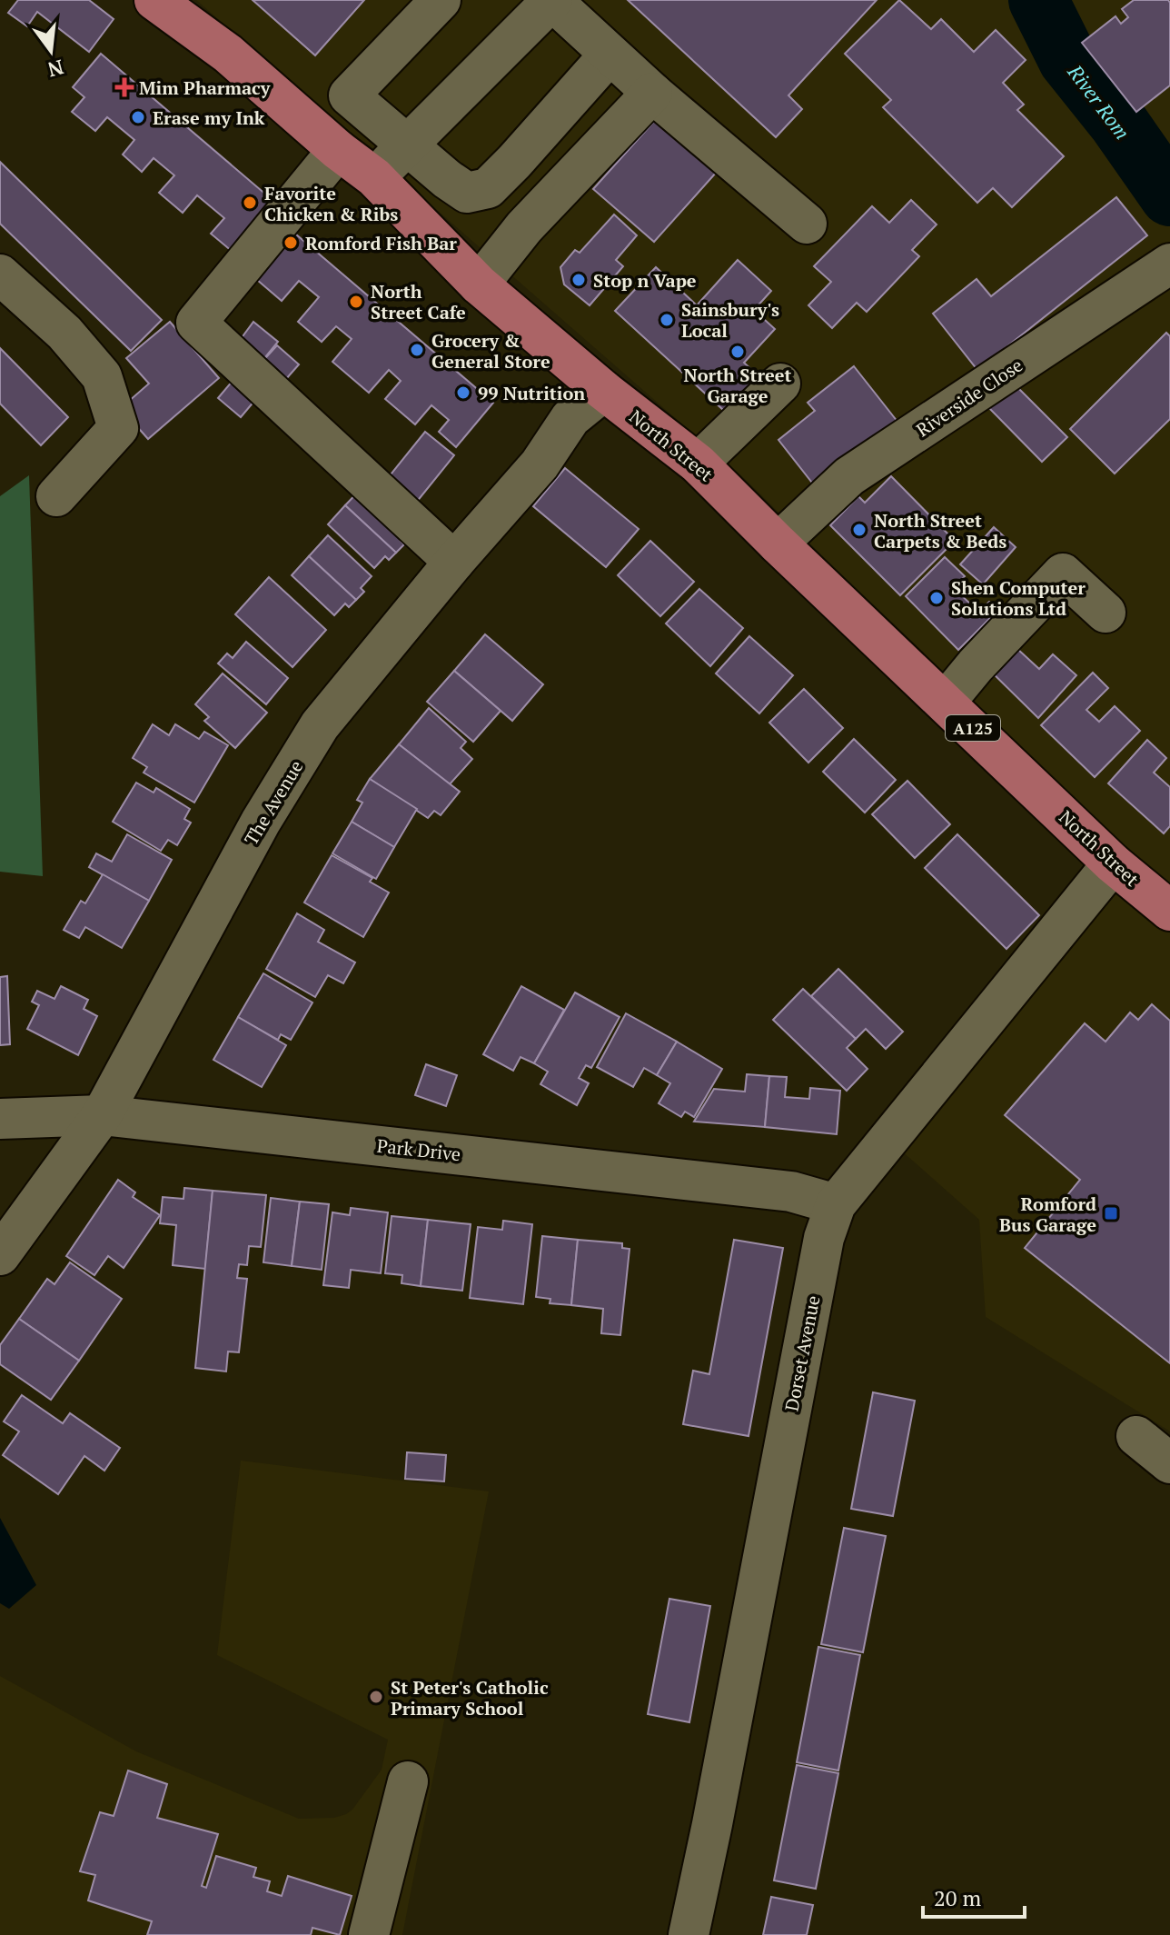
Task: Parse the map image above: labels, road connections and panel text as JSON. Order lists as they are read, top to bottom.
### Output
{
  "streets": {
    "main road": ["North Street", "A125"],
    "street": [
      "Riverside Close",
      "The Avenue",
      "Park Drive",
      "Dorset Avenue"
    ]
  },
  "crossings": [
    ["Riverside Close", "North Street"],
    ["North Street", "The Avenue"],
    ["North Street", "Dorset Avenue"],
    ["The Avenue", "Park Drive"],
    ["Park Drive", "Dorset Avenue"]
  ],
  "water": ["River Rom"],
  "places": {
    "health": ["Mim Pharmacy"],
    "other": [
      "Erase my Ink",
      "Favorite Chicken & Ribs",
      "Romford Fish Bar",
      "Stop n Vape",
      "North Street Cafe",
      "Sainsbury's Local",
      "Grocery & General Store",
      "North Street Garage",
      "99 Nutrition",
      "North Street Carpets & Beds",
      "Shen Computer Solutions Ltd",
      "St Peter's Catholic Primary School"
    ],
    "transit": ["Romford Bus Garage"]
  },
  "scale_bar": "20 m",
  "north": "bottom"
}
